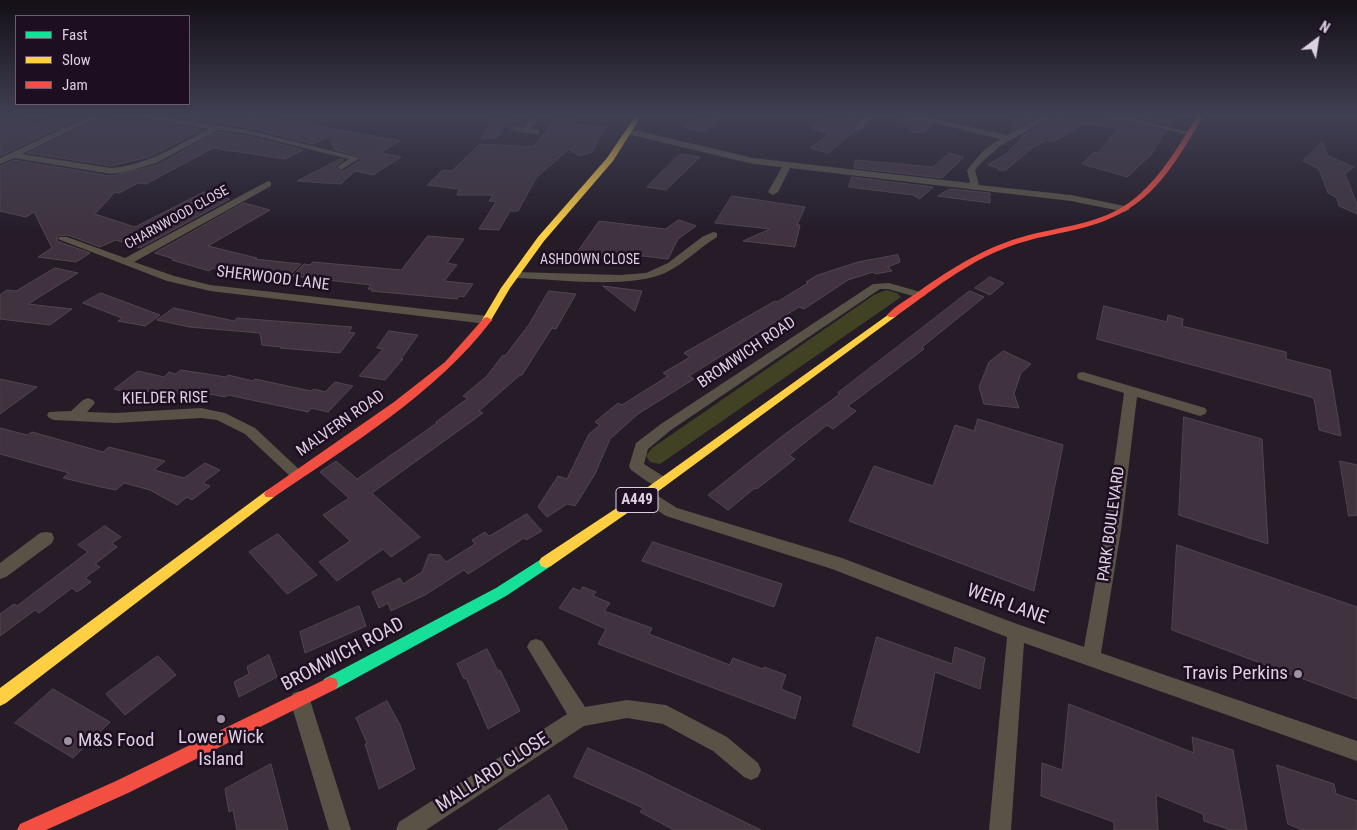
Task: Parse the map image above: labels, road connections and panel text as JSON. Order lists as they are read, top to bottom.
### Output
{
  "streets": {
    "main road": ["BROMWICH ROAD", "MALVERN ROAD", "A449"],
    "street": [
      "CHARNWOOD CLOSE",
      "ASHDOWN CLOSE",
      "SHERWOOD LANE",
      "KIELDER RISE",
      "PARK BOULEVARD",
      "WEIR LANE",
      "MALLARD CLOSE"
    ]
  },
  "crossings": [
    ["CHARNWOOD CLOSE", "SHERWOOD LANE"],
    ["ASHDOWN CLOSE", "MALVERN ROAD"],
    ["SHERWOOD LANE", "MALVERN ROAD"],
    ["BROMWICH ROAD", "WEIR LANE"],
    ["KIELDER RISE", "MALVERN ROAD"],
    ["PARK BOULEVARD", "WEIR LANE"]
  ],
  "places": ["Travis Perkins", "Lower Wick Island", "M&S Food"],
  "legend": ["Fast", "Slow", "Jam"],
  "north": "top right"
}
